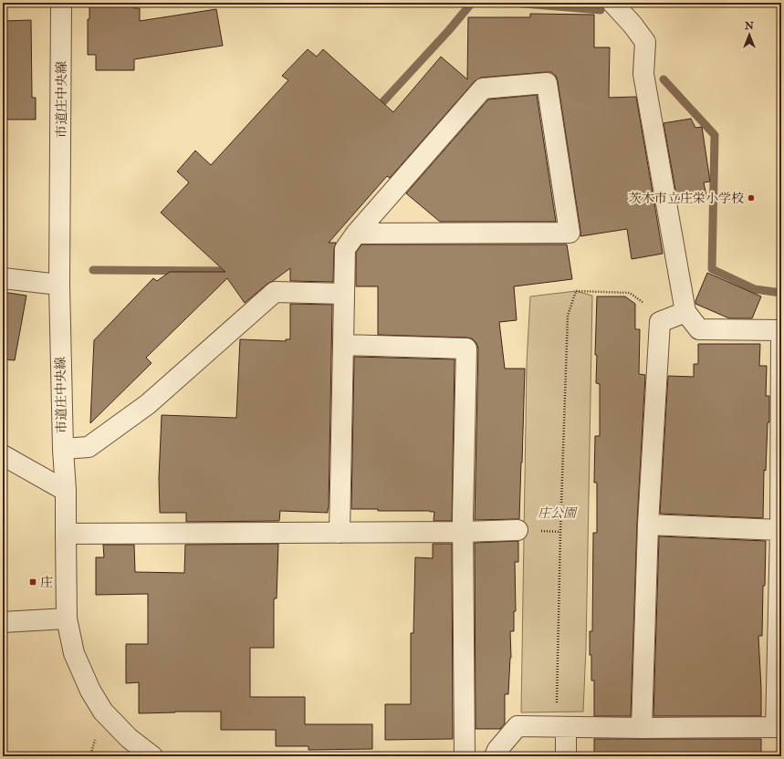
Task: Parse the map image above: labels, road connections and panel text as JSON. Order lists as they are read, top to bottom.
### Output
{
  "streets": {
    "street": ["市道庄中央線"]
  },
  "parks": ["庄公園"],
  "places": {
    "other": ["茨木市立庄栄小学校"],
    "transit": ["庄"]
  },
  "north": "top"
}
